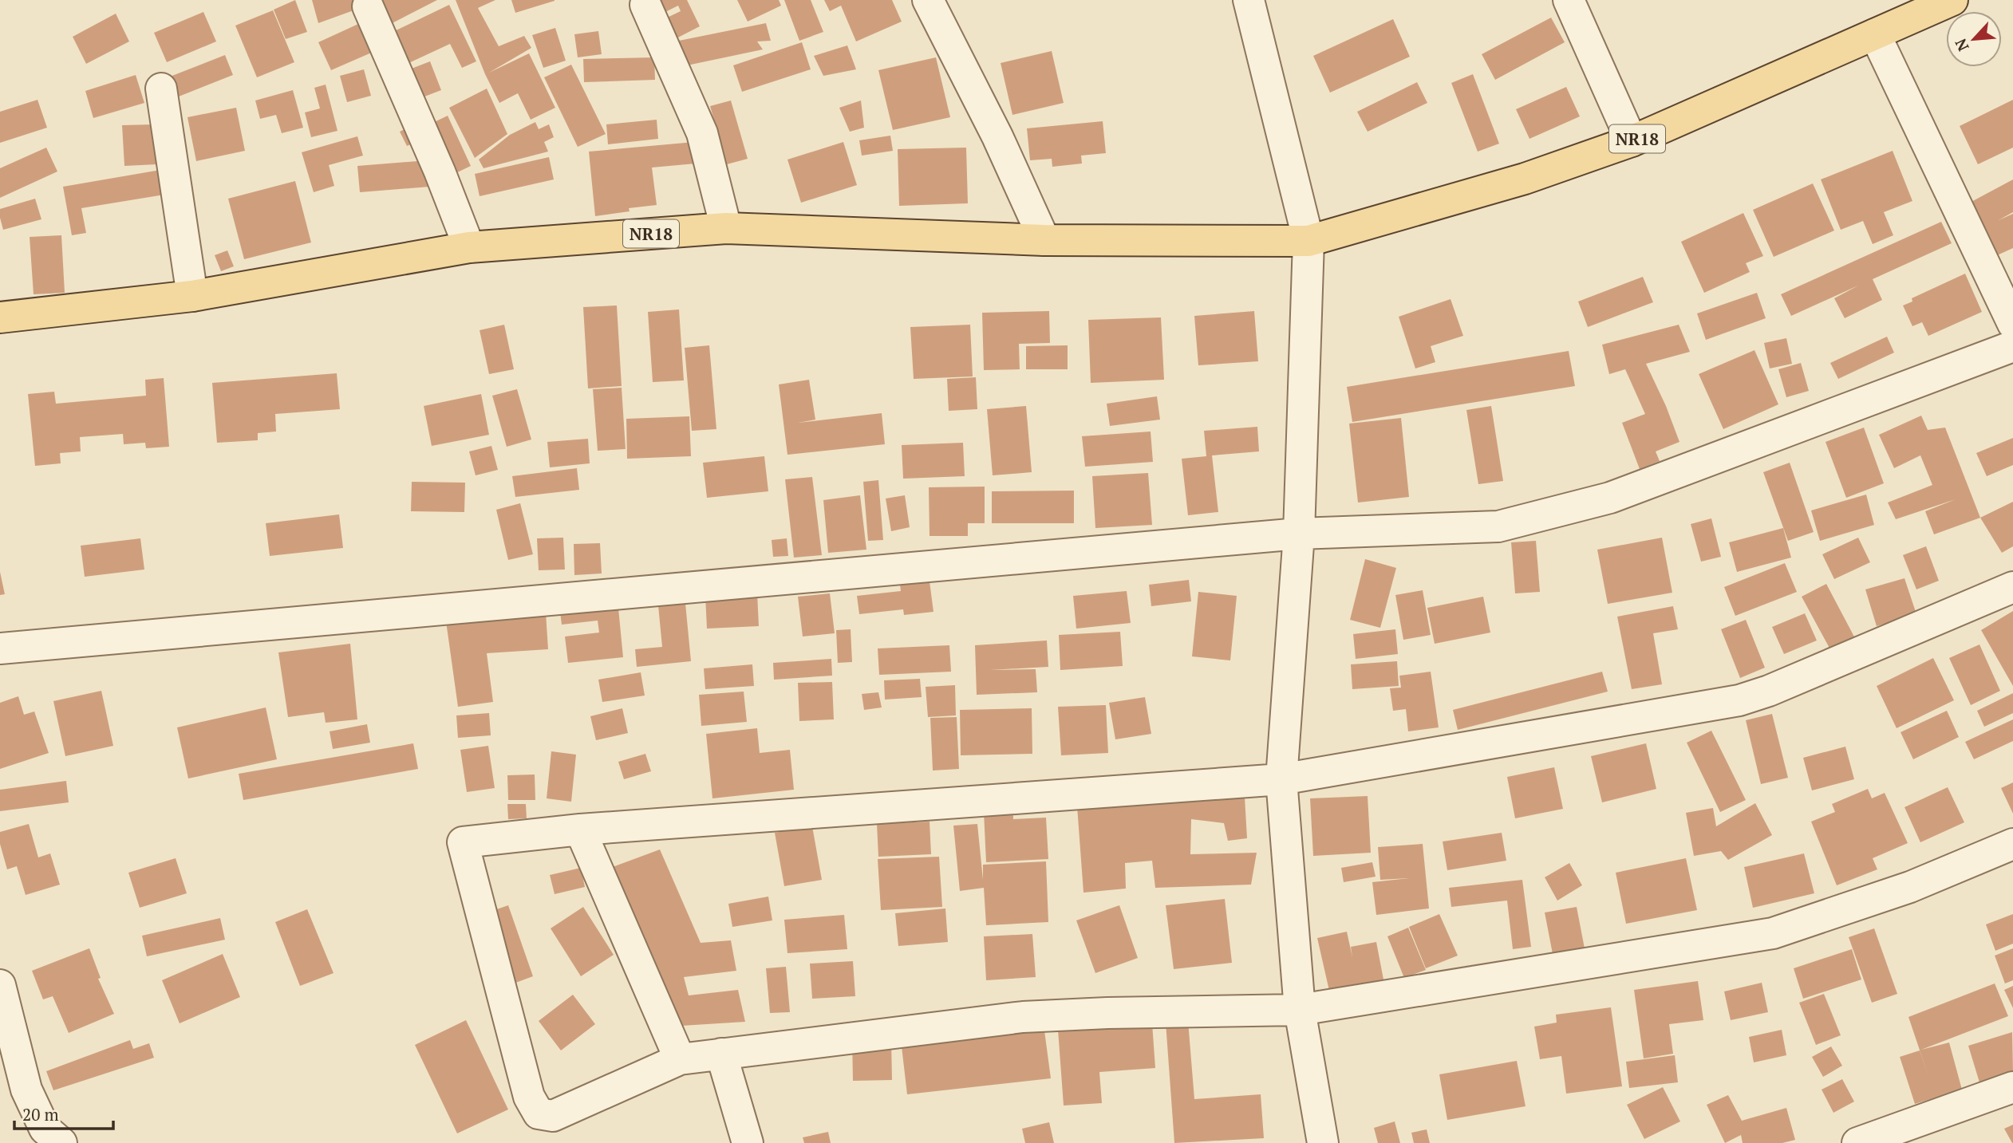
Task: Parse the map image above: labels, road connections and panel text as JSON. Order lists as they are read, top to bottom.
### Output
{
  "streets": {
    "main road": ["NR18"]
  },
  "scale_bar": "20 m",
  "north": "bottom left"
}
